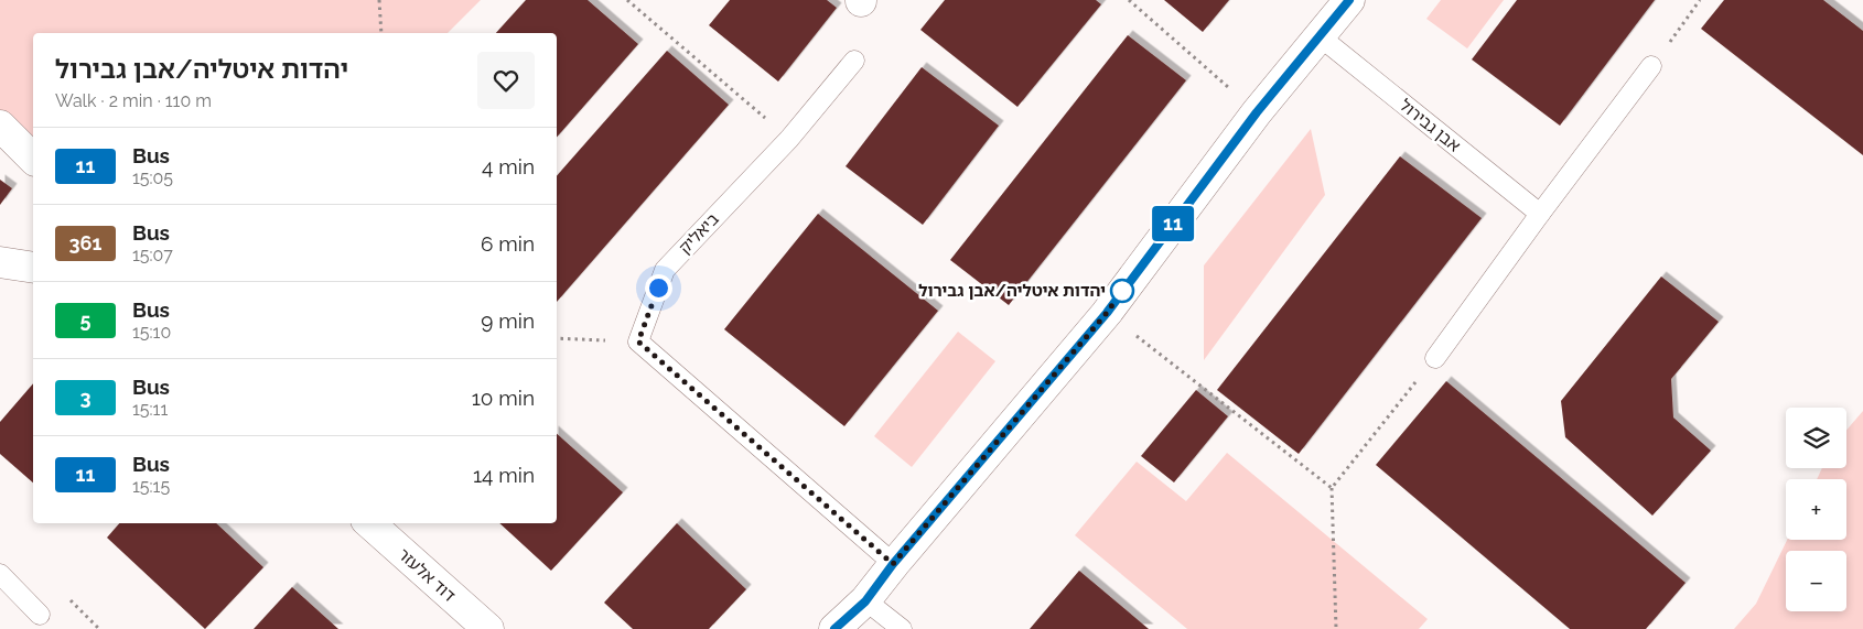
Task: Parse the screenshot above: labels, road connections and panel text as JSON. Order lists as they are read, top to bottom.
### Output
{
  "streets": {
    "street": ["דוד אלעזר"],
    "lane": ["אבן גבירול", "ביאליק"]
  },
  "places": ["יהדות איטליה/אבן גבירול"],
  "lines": ["bus line 11"],
  "page": {
    "on_map": "11",
    "heading": ["יהדות איטליה/אבן גבירול", "Walk · 2 min · 110 m"],
    "list": [
      {
        "mark": "11",
        "name": "Bus",
        "note": "15:05",
        "value": "4 min"
      },
      {
        "mark": "361",
        "name": "Bus",
        "note": "15:07",
        "value": "6 min"
      },
      {
        "mark": "5",
        "name": "Bus",
        "note": "15:10",
        "value": "9 min"
      },
      {
        "mark": "3",
        "name": "Bus",
        "note": "15:11",
        "value": "10 min"
      },
      {
        "mark": "11",
        "name": "Bus",
        "note": "15:15",
        "value": "14 min"
      }
    ],
    "map_buttons": ["+", "−"]
  }
}
